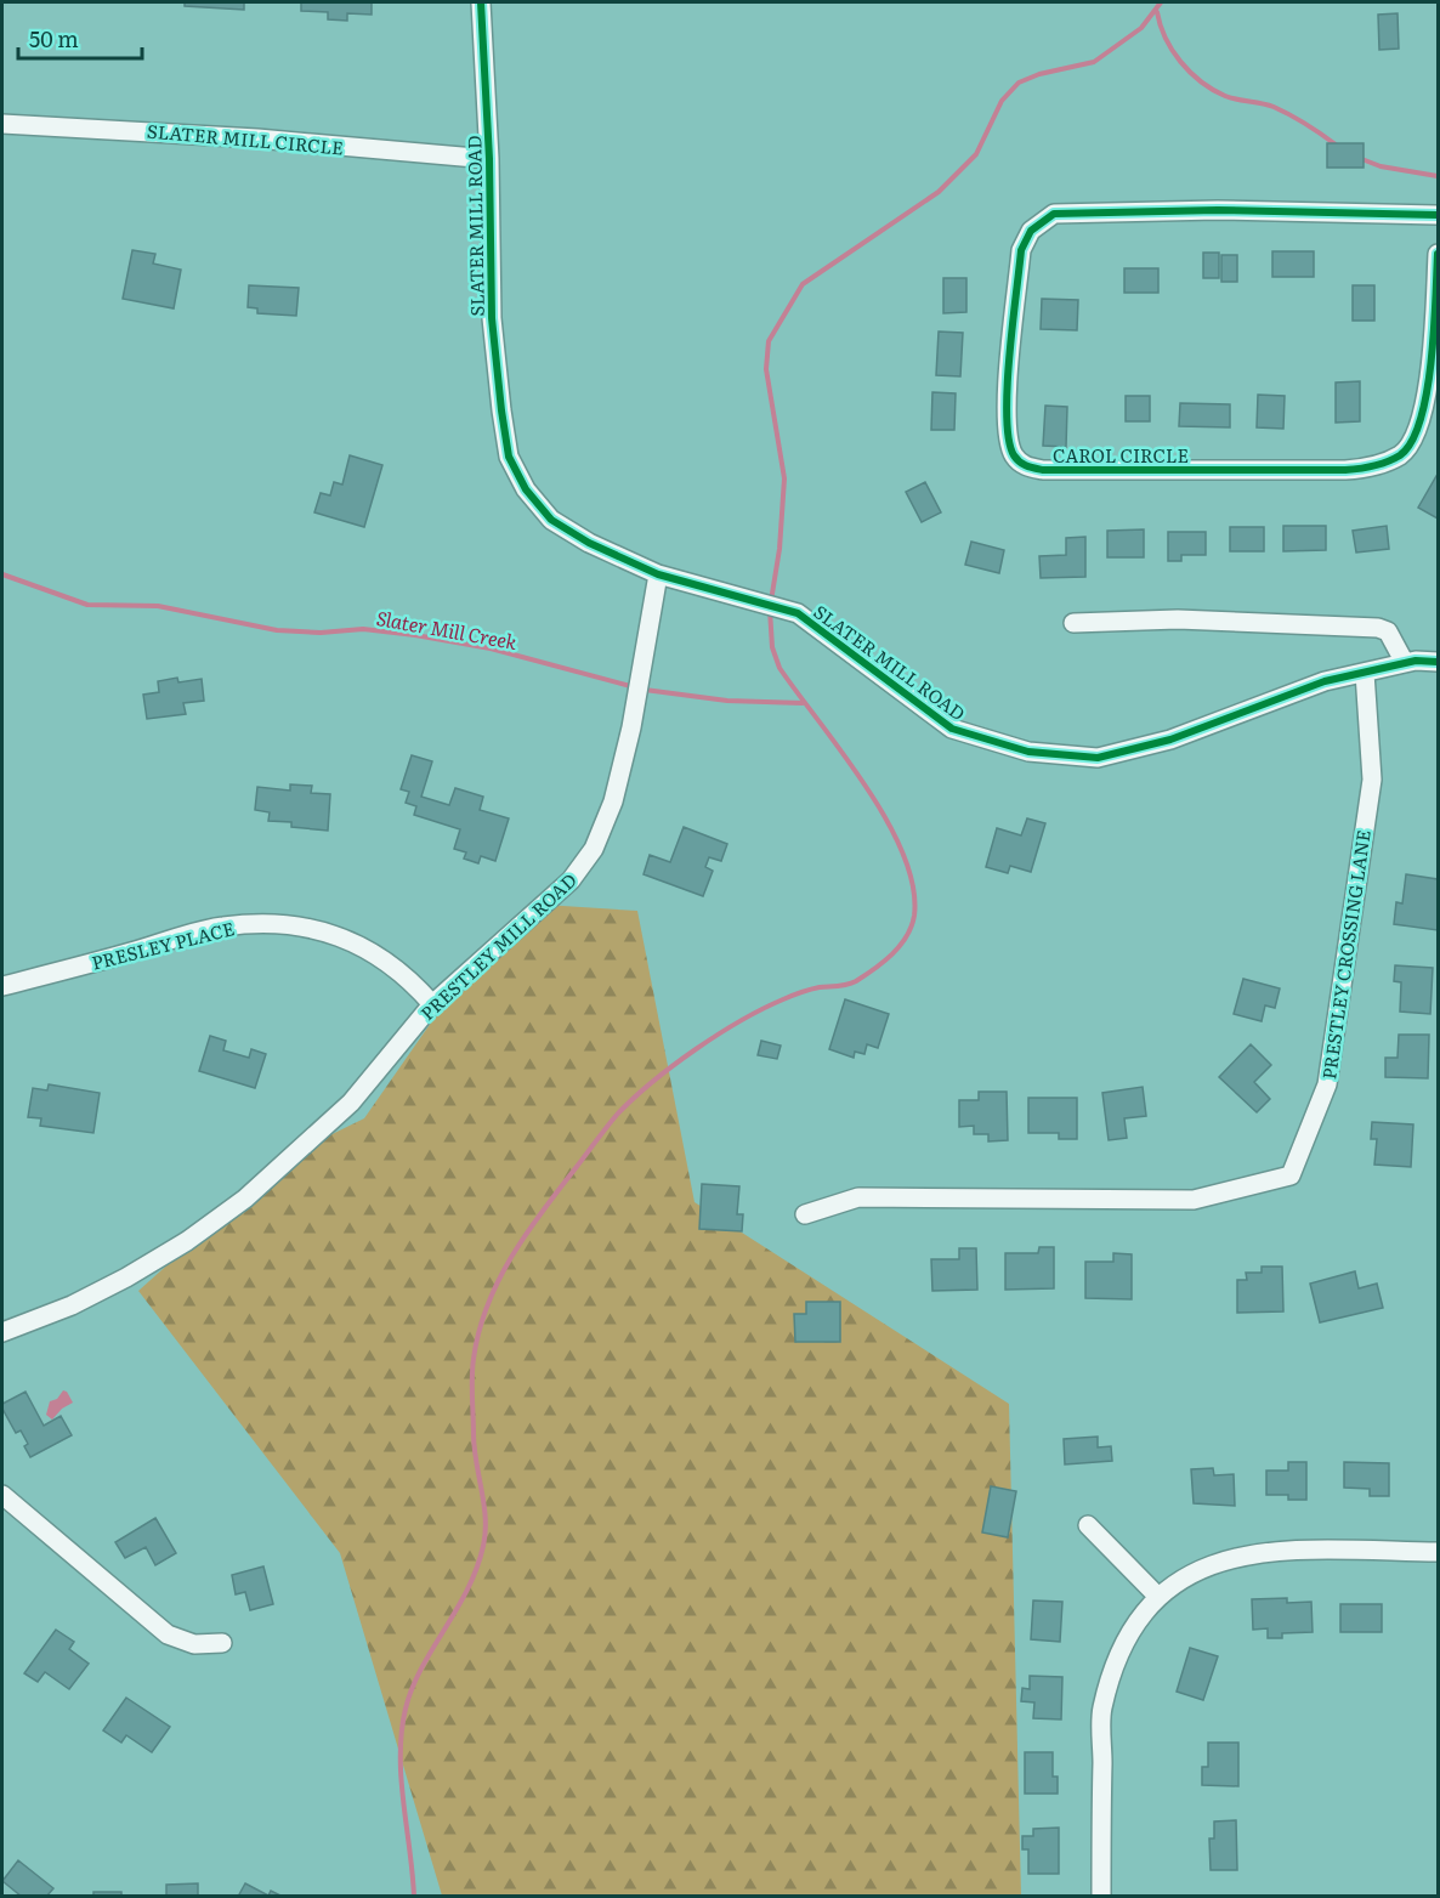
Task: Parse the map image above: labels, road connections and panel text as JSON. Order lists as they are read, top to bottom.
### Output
{
  "streets": {
    "street": [
      "SLATER MILL CIRCLE",
      "SLATER MILL ROAD",
      "CAROL CIRCLE",
      "PRESLEY PLACE",
      "PRESTLEY MILL ROAD",
      "PRESTLEY CROSSING LANE"
    ]
  },
  "crossings": [
    ["SLATER MILL CIRCLE", "SLATER MILL ROAD"],
    ["SLATER MILL ROAD", "PRESTLEY MILL ROAD"],
    ["SLATER MILL ROAD", "PRESTLEY CROSSING LANE"],
    ["PRESLEY PLACE", "PRESTLEY MILL ROAD"]
  ],
  "water": ["Slater Mill Creek"],
  "scale_bar": "50 m"
}
